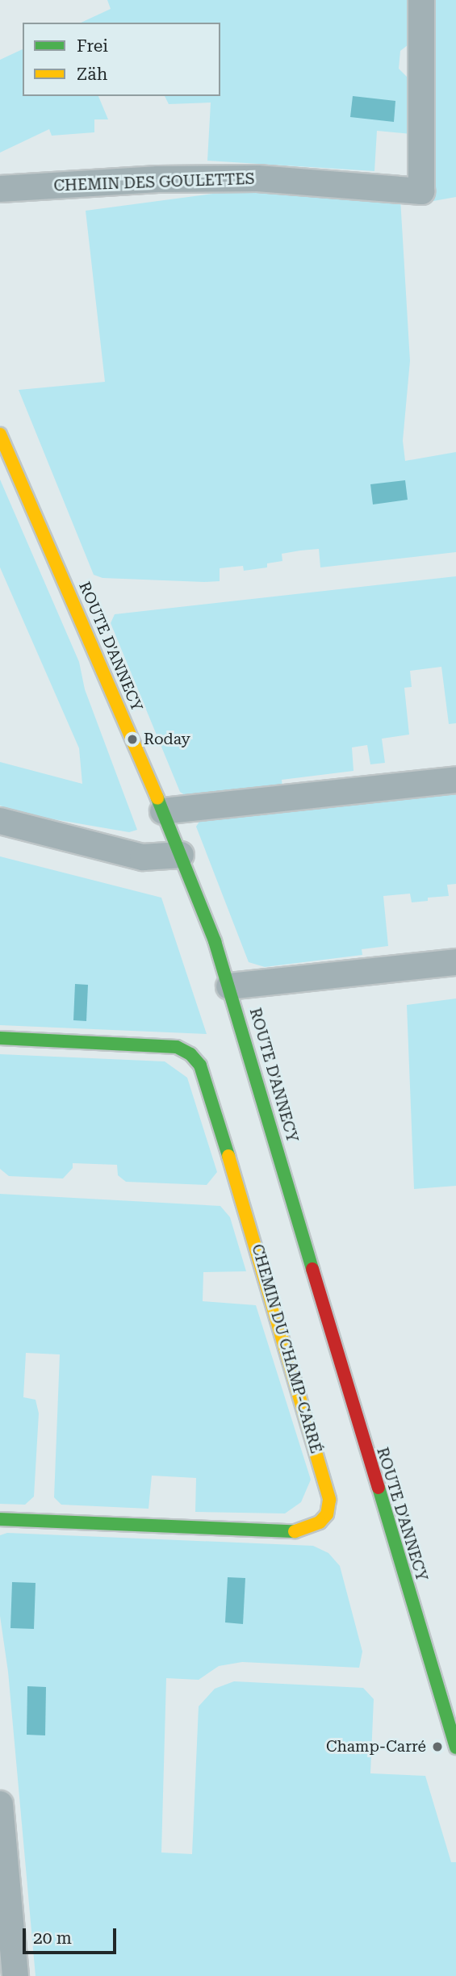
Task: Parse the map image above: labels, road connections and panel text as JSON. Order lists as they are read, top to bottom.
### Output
{
  "streets": {
    "main road": ["ROUTE D'ANNECY", "CHEMIN DU CHAMP-CARRÉ"],
    "street": ["CHEMIN DES GOULETTES"]
  },
  "places": ["Roday", "Champ-Carré"],
  "legend": ["Frei", "Zäh"],
  "scale_bar": "20 m"
}
